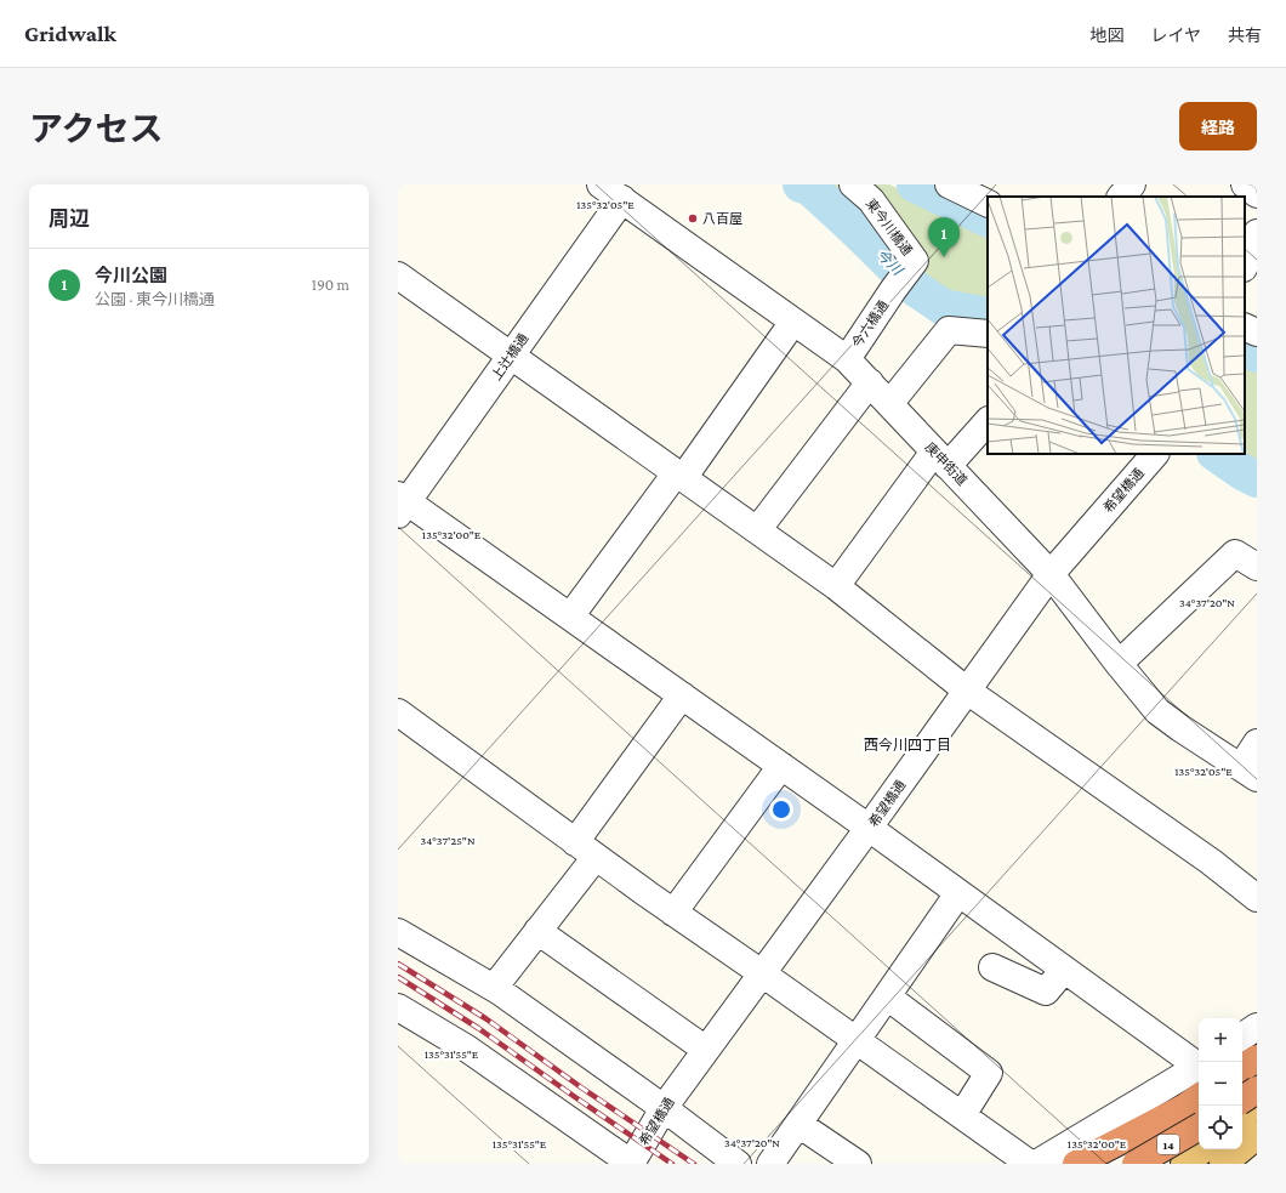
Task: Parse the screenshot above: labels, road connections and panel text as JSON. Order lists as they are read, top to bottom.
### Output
{
  "streets": {
    "highway": ["14"],
    "street": [
      "東今川橋通",
      "今六橋通",
      "上辻橋通",
      "庚申街道",
      "希望橋通"
    ]
  },
  "crossings": [
    ["東今川橋通", "今六橋通"],
    ["今六橋通", "庚申街道"],
    ["上辻橋通", "庚申街道"],
    ["庚申街道", "希望橋通"]
  ],
  "districts": ["西今川四丁目"],
  "water": ["今川"],
  "places": ["八百屋"],
  "page": {
    "header": "Gridwalk",
    "nav": ["地図", "レイヤ", "共有"],
    "title": "アクセス",
    "buttons": "経路",
    "heading": "周辺",
    "pins": "1",
    "list": [
      {
        "mark": "1",
        "name": "今川公園",
        "note": "公園 · 東今川橋通",
        "value": "190 m"
      }
    ],
    "map_buttons": ["+", "−"]
  },
  "coordinates": [
    "135°32'05\"E",
    "135°32'00\"E",
    "34°37'20\"N",
    "34°37'25\"N",
    "135°31'55\"E"
  ]
}
